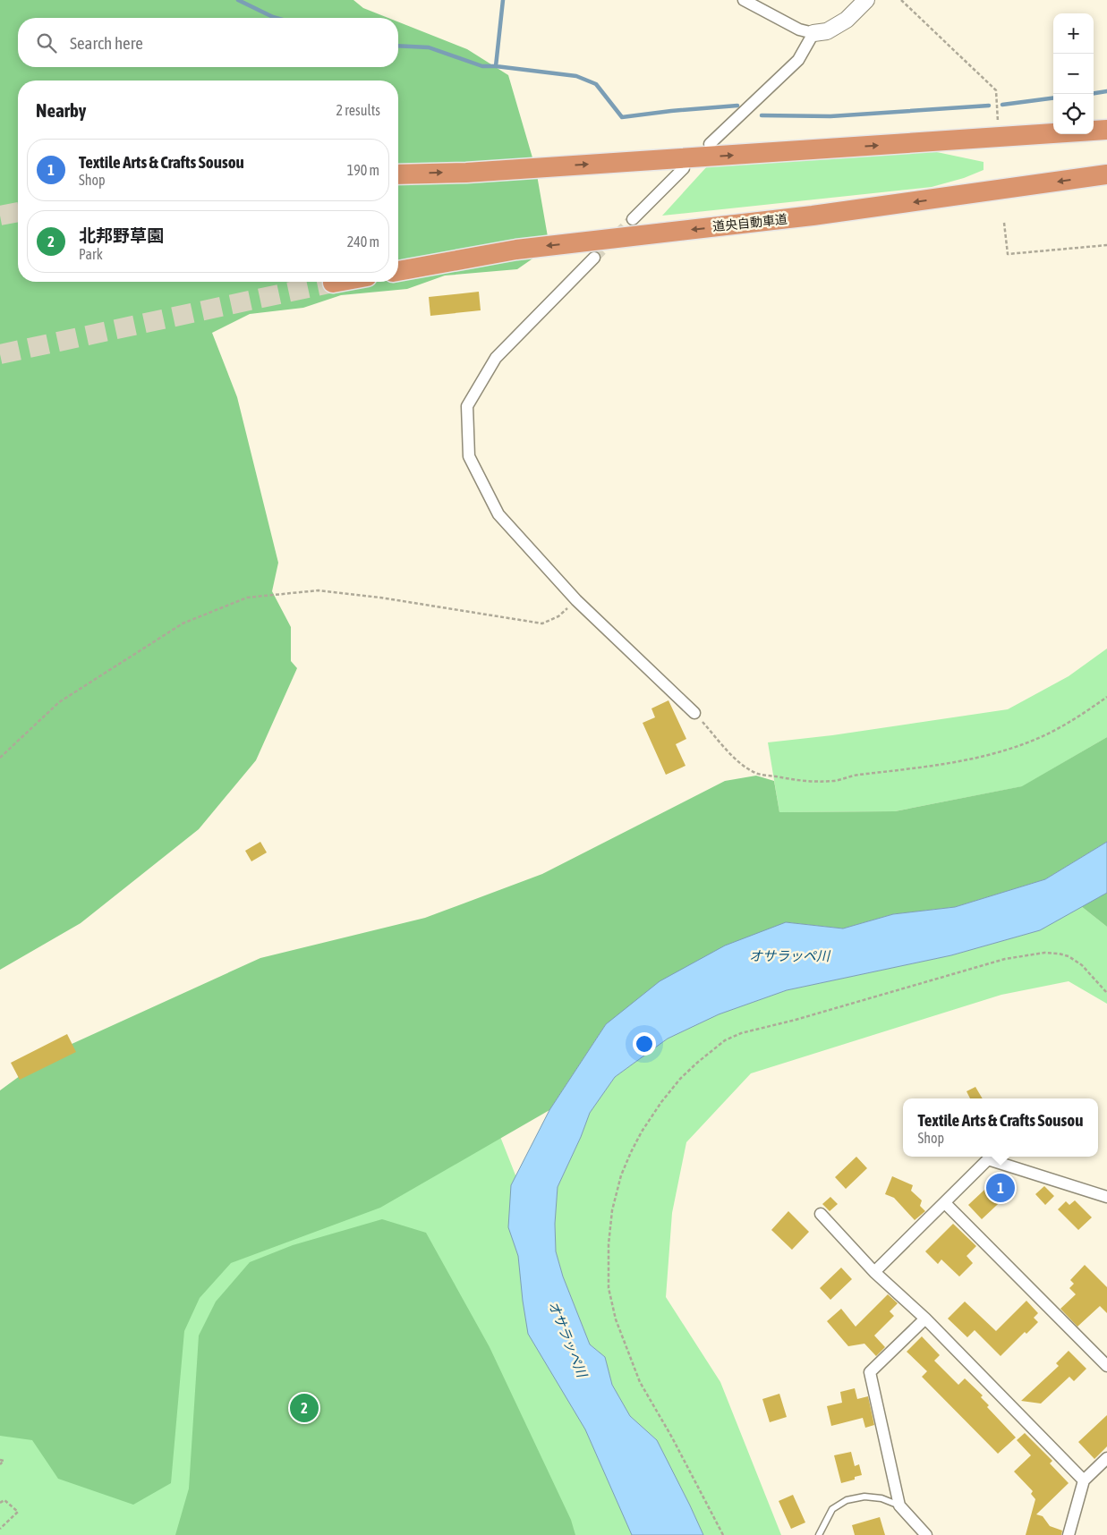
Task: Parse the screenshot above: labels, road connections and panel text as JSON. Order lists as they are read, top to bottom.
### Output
{
  "streets": {
    "highway": ["道央自動車道"]
  },
  "water": ["オサラッペ川"],
  "page": {
    "map_buttons": ["+", "−"],
    "search": "Search here",
    "heading": ["Nearby", "2 results"],
    "list": [
      {
        "mark": "1",
        "name": "Textile Arts & Crafts Sousou",
        "note": "Shop",
        "value": "190 m"
      },
      {
        "mark": "2",
        "name": "北邦野草園",
        "note": "Park",
        "value": "240 m"
      }
    ],
    "popup": ["Textile Arts & Crafts Sousou", "Shop"],
    "pins": ["1", "2"]
  }
}
